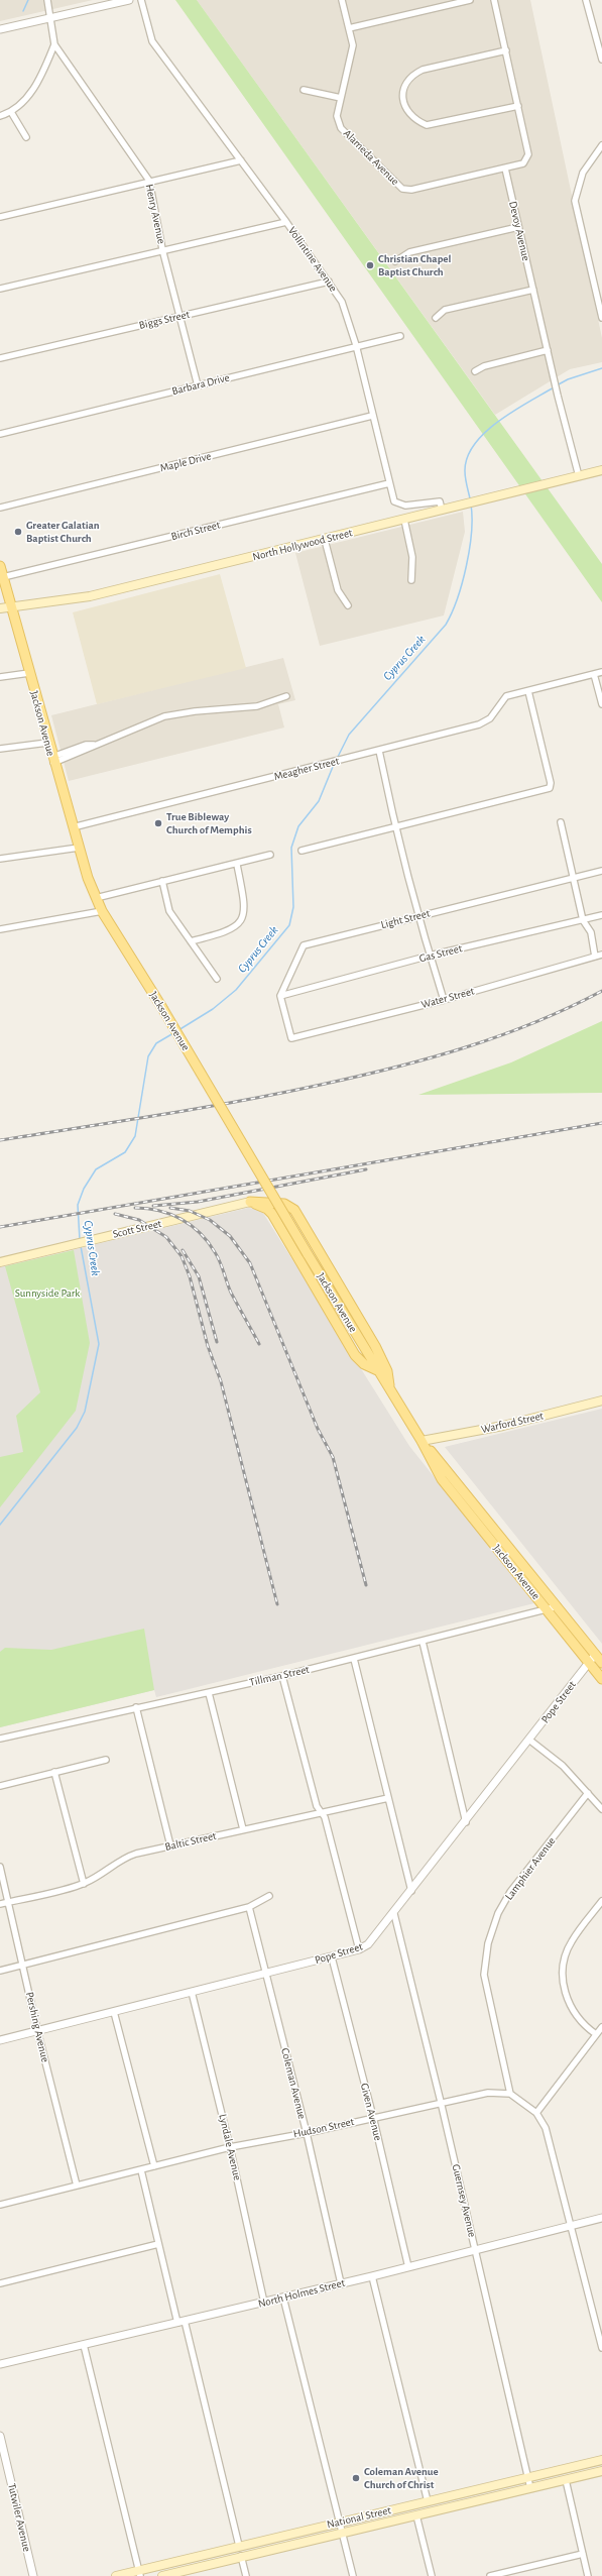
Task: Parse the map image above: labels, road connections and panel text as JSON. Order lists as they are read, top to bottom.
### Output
{
  "streets": {
    "main road": [
      "North Hollywood Street",
      "Jackson Avenue",
      "Scott Street",
      "Warford Street",
      "National Street"
    ],
    "street": [
      "Alameda Avenue",
      "Henry Avenue",
      "Devoy Avenue",
      "Vollintine Avenue",
      "Biggs Street",
      "Barbara Drive",
      "Maple Drive",
      "Birch Street",
      "Meagher Street",
      "Light Street",
      "Gas Street",
      "Water Street",
      "Tillman Street",
      "Pope Street",
      "Baltic Street",
      "Lamphier Avenue",
      "Pershing Avenue",
      "Coleman Avenue",
      "Given Avenue",
      "Hudson Street",
      "Lyndale Avenue",
      "Guernsey Avenue",
      "North Holmes Street",
      "Tutwiler Avenue"
    ]
  },
  "crossings": [
    ["Alameda Avenue", "Devoy Avenue"],
    ["Henry Avenue", "Biggs Street"],
    ["Henry Avenue", "Barbara Drive"],
    ["Devoy Avenue", "North Hollywood Street"],
    ["Vollintine Avenue", "Biggs Street"],
    ["Vollintine Avenue", "Barbara Drive"],
    ["Vollintine Avenue", "Maple Drive"],
    ["Vollintine Avenue", "Birch Street"],
    ["Vollintine Avenue", "North Hollywood Street"],
    ["Birch Street", "Jackson Avenue"],
    ["North Hollywood Street", "Jackson Avenue"],
    ["Jackson Avenue", "Meagher Street"],
    ["Jackson Avenue", "Warford Street"],
    ["Jackson Avenue", "Tillman Street"],
    ["Jackson Avenue", "Pope Street"],
    ["Light Street", "Gas Street"],
    ["Light Street", "Water Street"],
    ["Gas Street", "Water Street"],
    ["Pope Street", "Pershing Avenue"],
    ["Pope Street", "Coleman Avenue"],
    ["Pope Street", "Given Avenue"],
    ["Pope Street", "Lyndale Avenue"],
    ["Pope Street", "Guernsey Avenue"],
    ["Baltic Street", "Pershing Avenue"],
    ["Lamphier Avenue", "Hudson Street"],
    ["Pershing Avenue", "Hudson Street"],
    ["Coleman Avenue", "Hudson Street"],
    ["Coleman Avenue", "North Holmes Street"],
    ["Given Avenue", "Hudson Street"],
    ["Given Avenue", "North Holmes Street"],
    ["Hudson Street", "Lyndale Avenue"],
    ["Hudson Street", "Guernsey Avenue"],
    ["Lyndale Avenue", "North Holmes Street"],
    ["Guernsey Avenue", "North Holmes Street"],
    ["Guernsey Avenue", "National Street"]
  ],
  "water": ["Cyprus Creek"],
  "parks": ["Sunnyside Park"],
  "places": [
    "Christian Chapel Baptist Church",
    "Greater Galatian Baptist Church",
    "True Bibleway Church of Memphis",
    "Coleman Avenue Church of Christ"
  ]
}
